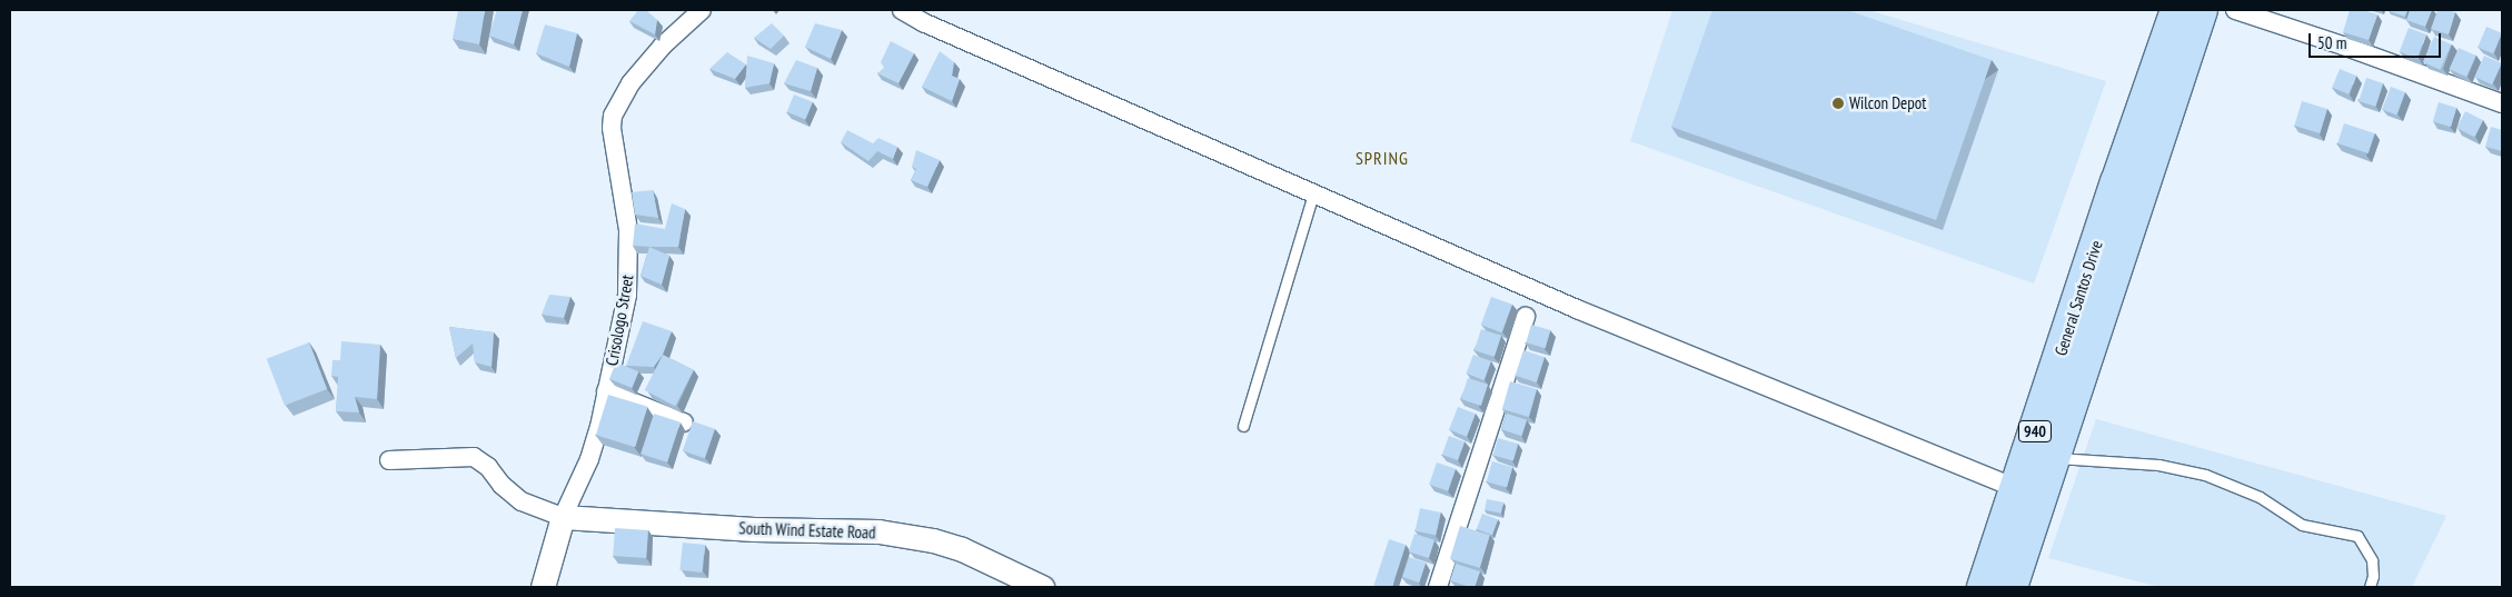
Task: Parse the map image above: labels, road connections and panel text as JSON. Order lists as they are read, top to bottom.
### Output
{
  "streets": {
    "highway": ["General Santos Drive", "940"],
    "street": ["Crisologo Street", "South Wind Estate Road"]
  },
  "crossings": [
    ["Crisologo Street", "South Wind Estate Road"]
  ],
  "districts": ["SPRING"],
  "places": ["Wilcon Depot"],
  "scale_bar": "50 m"
}
